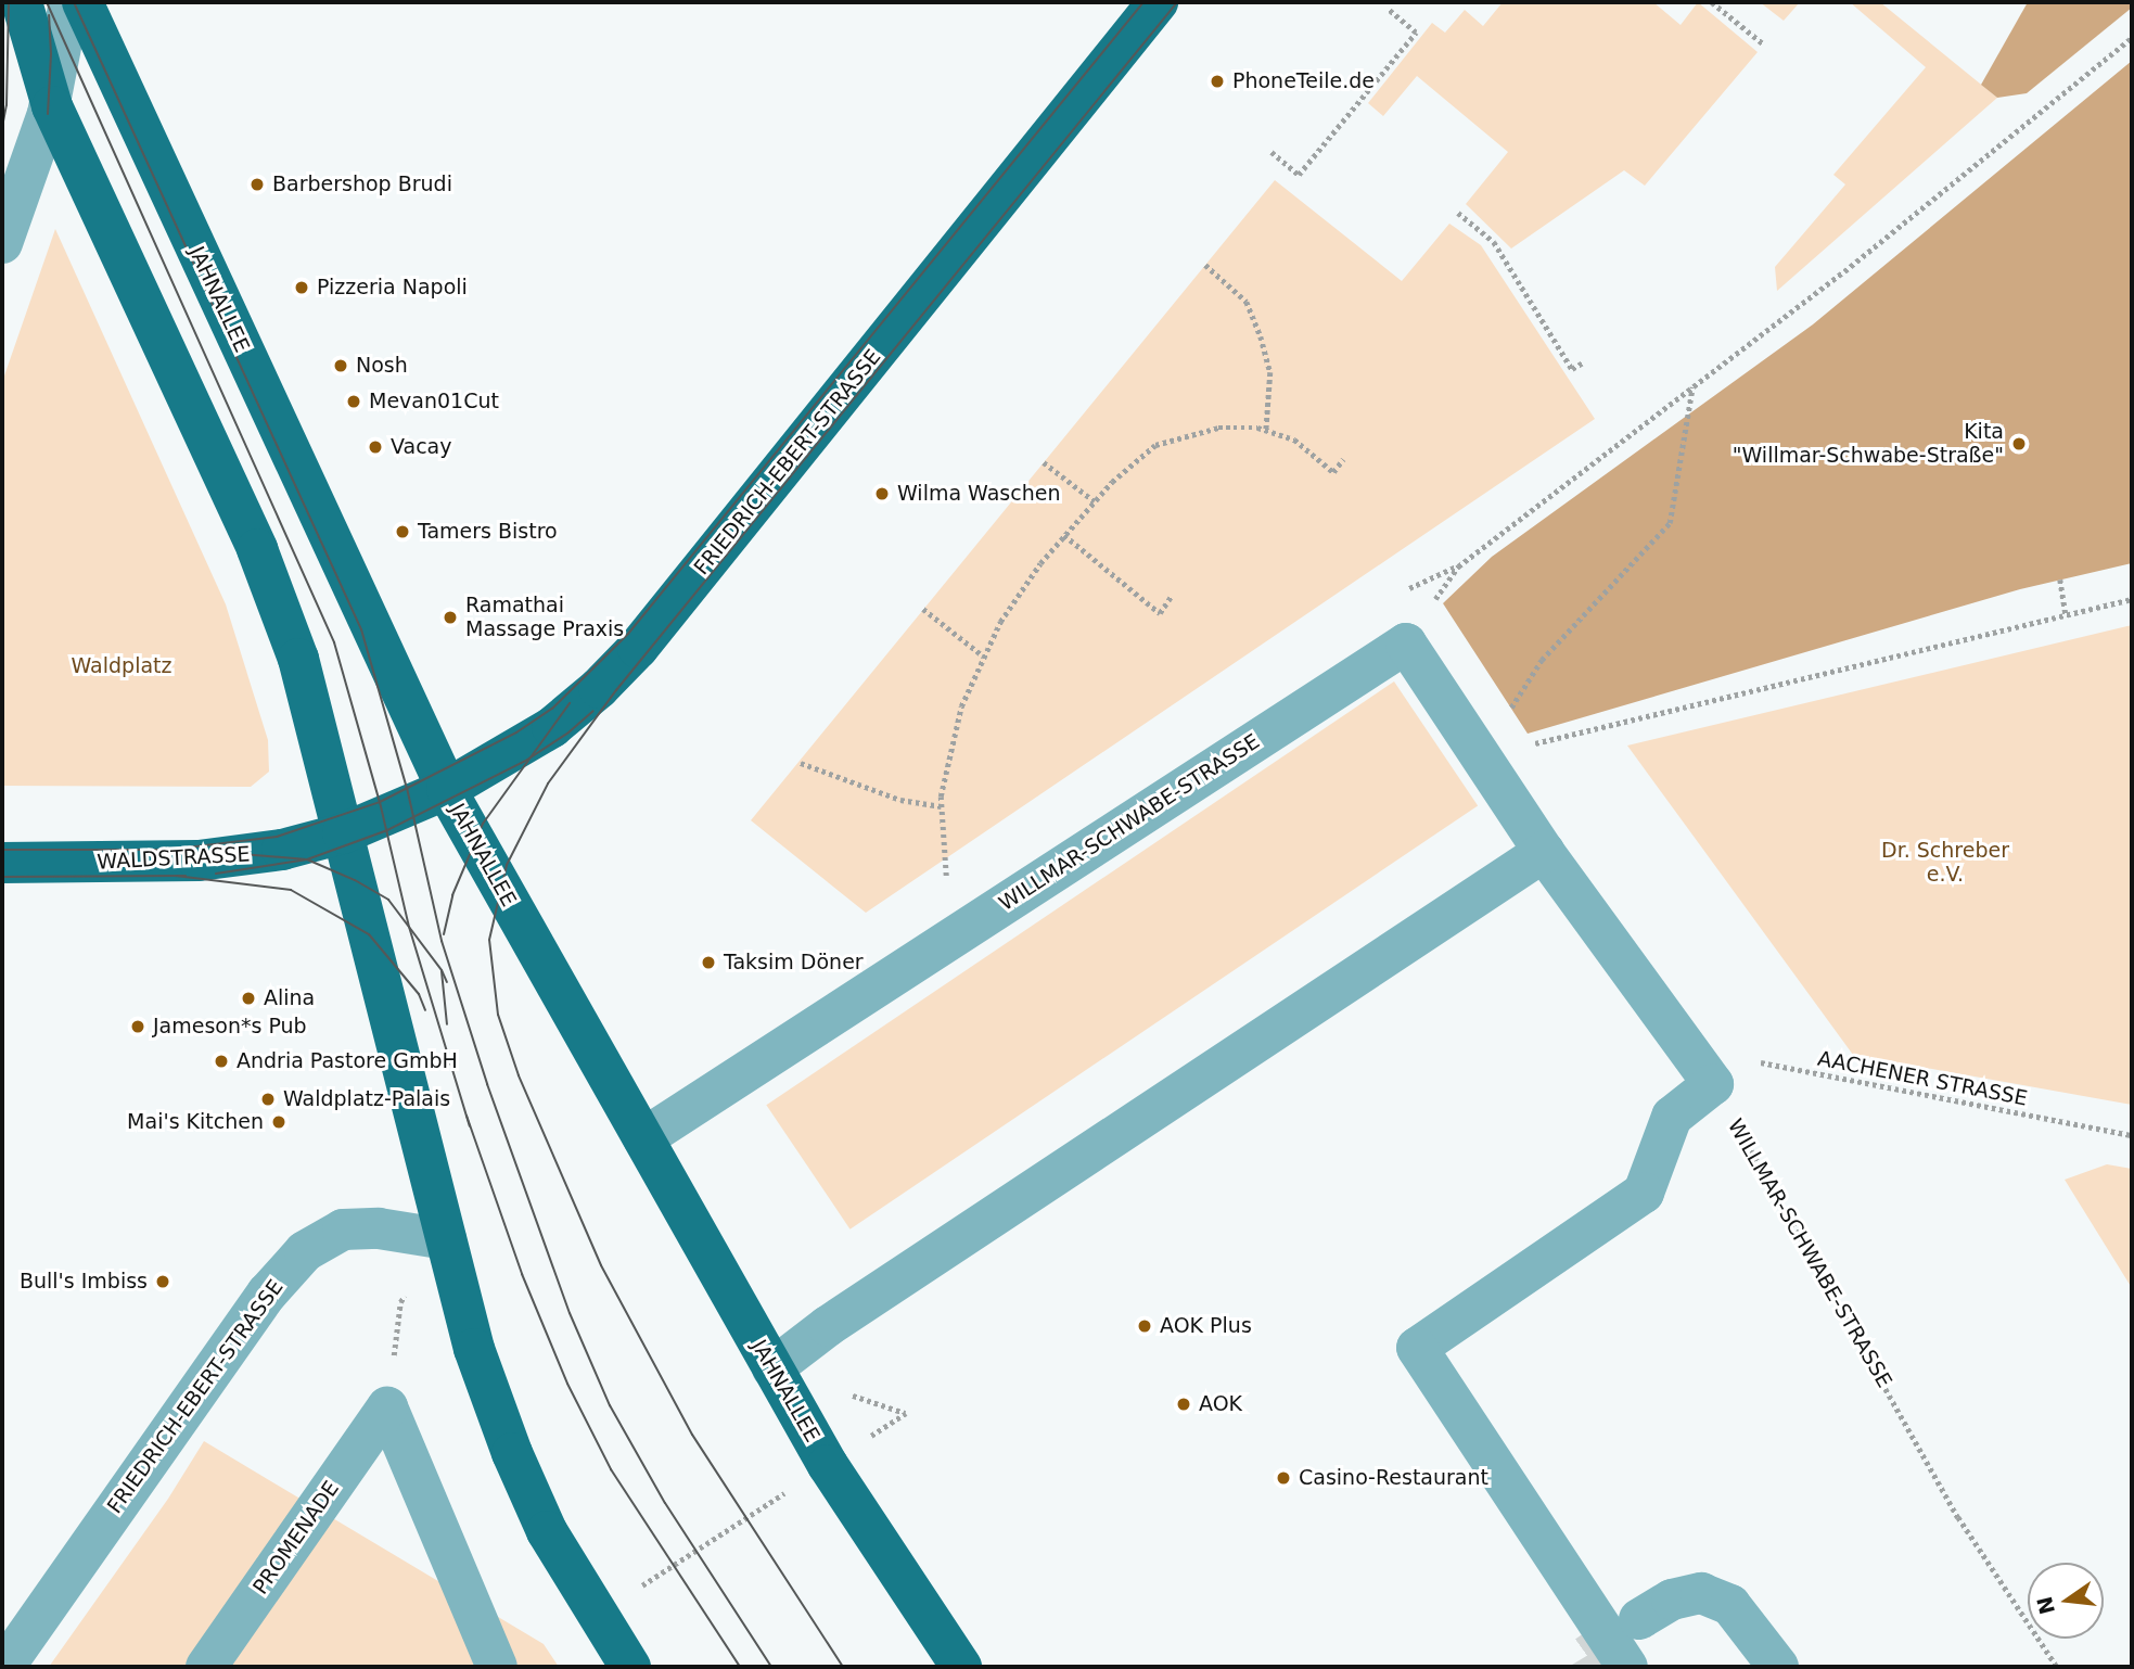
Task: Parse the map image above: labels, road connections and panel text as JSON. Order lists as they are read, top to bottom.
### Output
{
  "streets": {
    "main road": ["JAHNALLEE", "FRIEDRICH-EBERT-STRASSE", "WALDSTRASSE"],
    "street": ["WILLMAR-SCHWABE-STRASSE", "PROMENADE"],
    "path": ["AACHENER STRASSE"]
  },
  "crossings": [
    ["JAHNALLEE", "FRIEDRICH-EBERT-STRASSE"],
    ["JAHNALLEE", "WILLMAR-SCHWABE-STRASSE"],
    ["FRIEDRICH-EBERT-STRASSE", "WALDSTRASSE"],
    ["WILLMAR-SCHWABE-STRASSE", "AACHENER STRASSE"]
  ],
  "parks": ["Waldplatz", "Dr. Schreber e.V."],
  "places": [
    "PhoneTeile.de",
    "Barbershop Brudi",
    "Pizzeria Napoli",
    "Nosh",
    "Mevan01Cut",
    "Kita \"Willmar-Schwabe-Straße\"",
    "Vacay",
    "Wilma Waschen",
    "Tamers Bistro",
    "Ramathai Massage Praxis",
    "Taksim Döner",
    "Alina",
    "Jameson*s Pub",
    "Andria Pastore GmbH",
    "Waldplatz-Palais",
    "Mai's Kitchen",
    "Bull's Imbiss",
    "AOK Plus",
    "AOK",
    "Casino-Restaurant"
  ],
  "north": "left"
}
